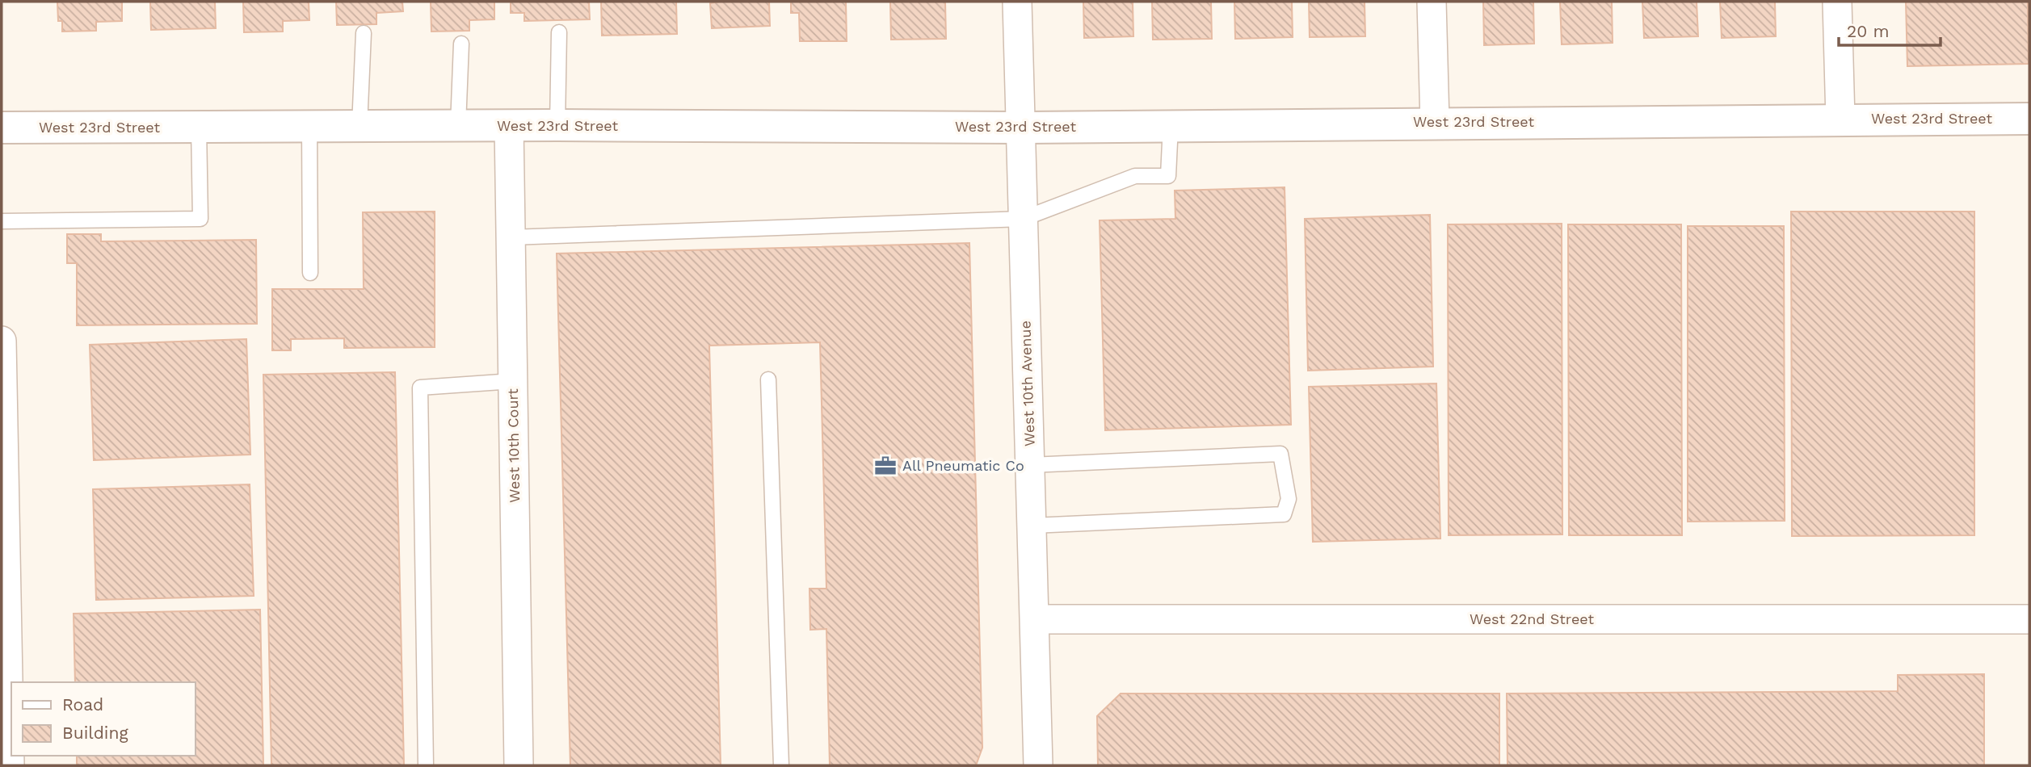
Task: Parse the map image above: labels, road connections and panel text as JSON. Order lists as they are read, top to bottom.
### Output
{
  "streets": {
    "street": [
      "West 23rd Street",
      "West 10th Avenue",
      "West 10th Court",
      "West 22nd Street"
    ]
  },
  "crossings": [
    ["West 23rd Street", "West 10th Avenue"],
    ["West 23rd Street", "West 10th Court"],
    ["West 10th Avenue", "West 22nd Street"]
  ],
  "places": {
    "office": ["All Pneumatic Co"]
  },
  "legend": ["Road", "Building"],
  "scale_bar": "20 m"
}
